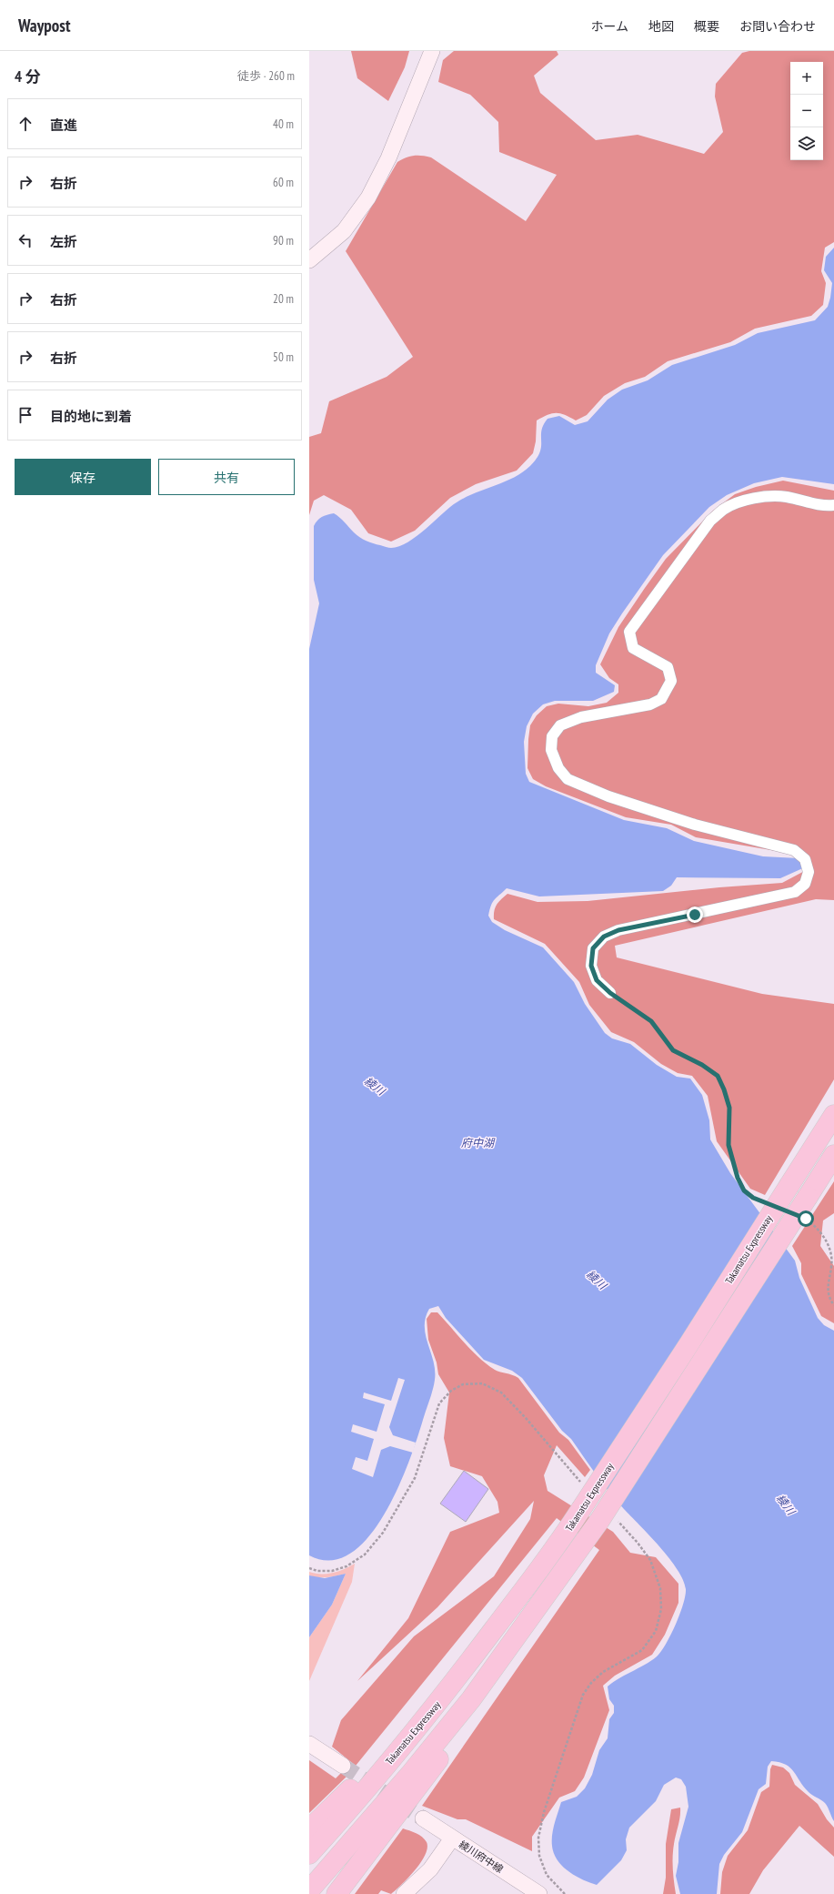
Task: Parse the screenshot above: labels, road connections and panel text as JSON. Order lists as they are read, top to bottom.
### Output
{
  "streets": {
    "highway": ["Takamatsu Expressway"],
    "street": ["綾川府中線"]
  },
  "water": ["綾川", "府中湖"],
  "page": {
    "header": "Waypost",
    "nav": [
      "ホーム",
      "地図",
      "概要",
      "お問い合わせ"
    ],
    "heading": ["4 分", "徒歩 · 260 m"],
    "map_buttons": ["+", "−"],
    "list": [
      ["直進", "40 m"],
      ["右折", "60 m"],
      ["左折", "90 m"],
      ["右折", "20 m"],
      ["右折", "50 m"],
      "目的地に到着"
    ],
    "buttons": ["保存", "共有"]
  }
}
